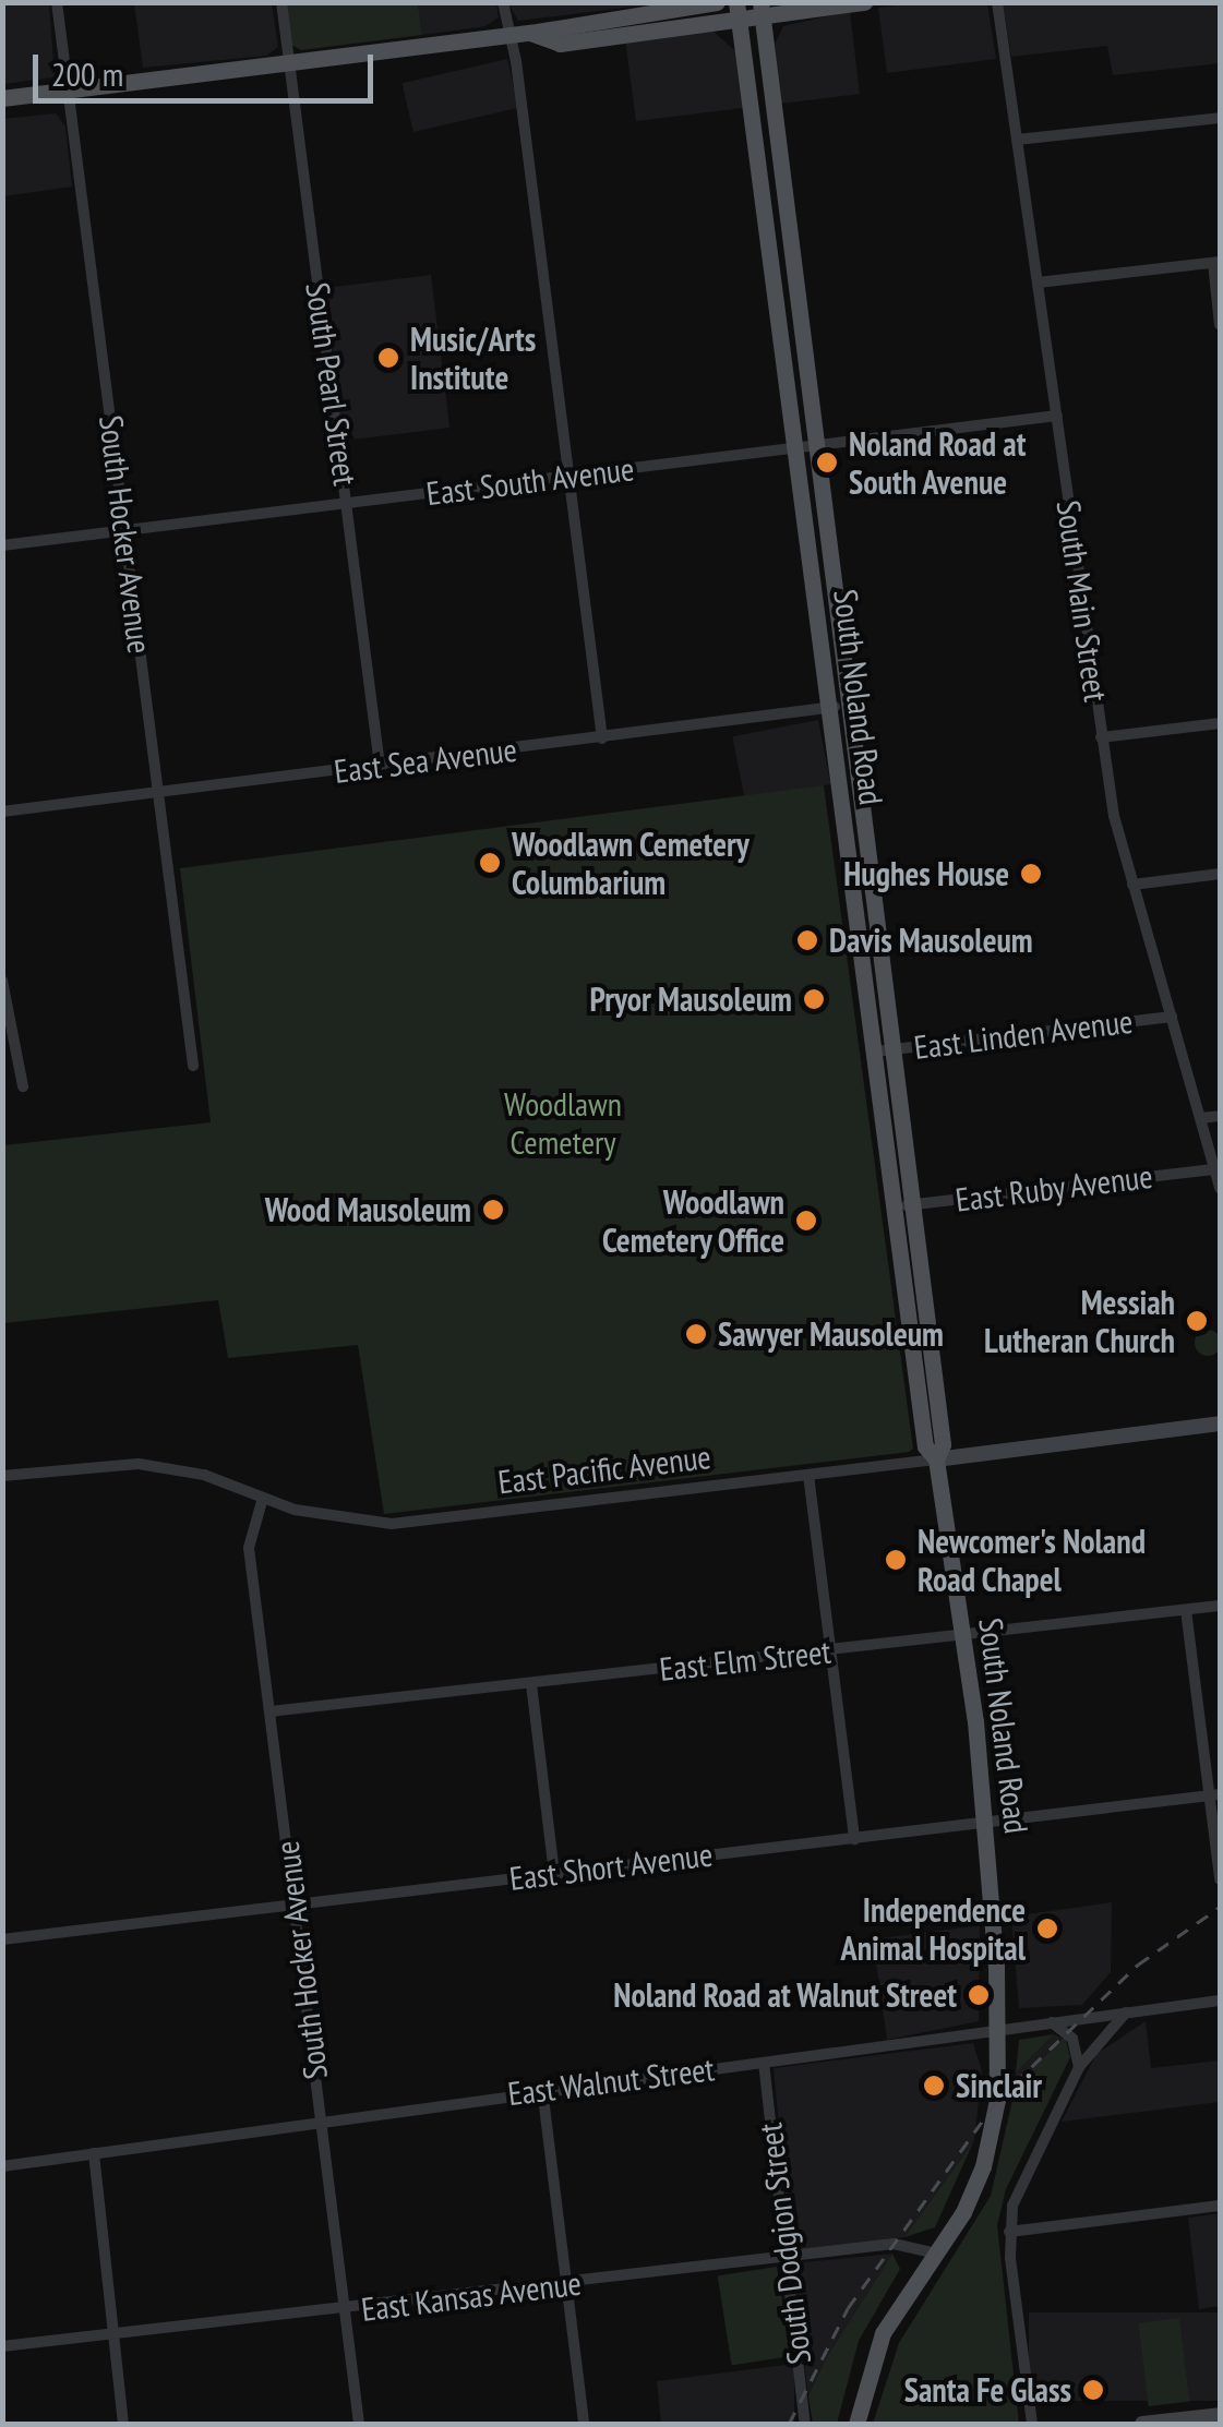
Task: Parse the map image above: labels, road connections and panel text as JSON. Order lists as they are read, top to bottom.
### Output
{
  "streets": {
    "main road": ["South Noland Road"],
    "street": [
      "South Pearl Street",
      "East South Avenue",
      "South Hocker Avenue",
      "South Main Street",
      "East Sea Avenue",
      "East Linden Avenue",
      "East Ruby Avenue",
      "East Pacific Avenue",
      "East Elm Street",
      "East Short Avenue",
      "East Walnut Street",
      "South Dodgion Street",
      "East Kansas Avenue"
    ]
  },
  "crossings": [
    ["South Pearl Street", "East South Avenue"],
    ["South Pearl Street", "East Sea Avenue"],
    ["East South Avenue", "South Hocker Avenue"],
    ["East South Avenue", "South Main Street"],
    ["East South Avenue", "South Noland Road"],
    ["South Hocker Avenue", "East Sea Avenue"],
    ["South Hocker Avenue", "East Pacific Avenue"],
    ["South Hocker Avenue", "East Elm Street"],
    ["South Hocker Avenue", "East Short Avenue"],
    ["South Hocker Avenue", "East Walnut Street"],
    ["South Hocker Avenue", "East Kansas Avenue"],
    ["South Main Street", "East Linden Avenue"],
    ["South Main Street", "East Ruby Avenue"],
    ["South Noland Road", "East Sea Avenue"],
    ["South Noland Road", "East Linden Avenue"],
    ["South Noland Road", "East Ruby Avenue"],
    ["South Noland Road", "East Pacific Avenue"],
    ["South Noland Road", "East Elm Street"],
    ["South Noland Road", "East Short Avenue"],
    ["South Noland Road", "East Walnut Street"],
    ["South Noland Road", "East Kansas Avenue"],
    ["East Walnut Street", "South Dodgion Street"],
    ["South Dodgion Street", "East Kansas Avenue"]
  ],
  "parks": ["Woodlawn Cemetery"],
  "places": [
    "Music/Arts Institute",
    "Noland Road at South Avenue",
    "Woodlawn Cemetery Columbarium",
    "Hughes House",
    "Davis Mausoleum",
    "Pryor Mausoleum",
    "Wood Mausoleum",
    "Woodlawn Cemetery Office",
    "Messiah Lutheran Church",
    "Sawyer Mausoleum",
    "Newcomer's Noland Road Chapel",
    "Independence Animal Hospital",
    "Noland Road at Walnut Street",
    "Sinclair",
    "Santa Fe Glass"
  ],
  "scale_bar": "200 m"
}
